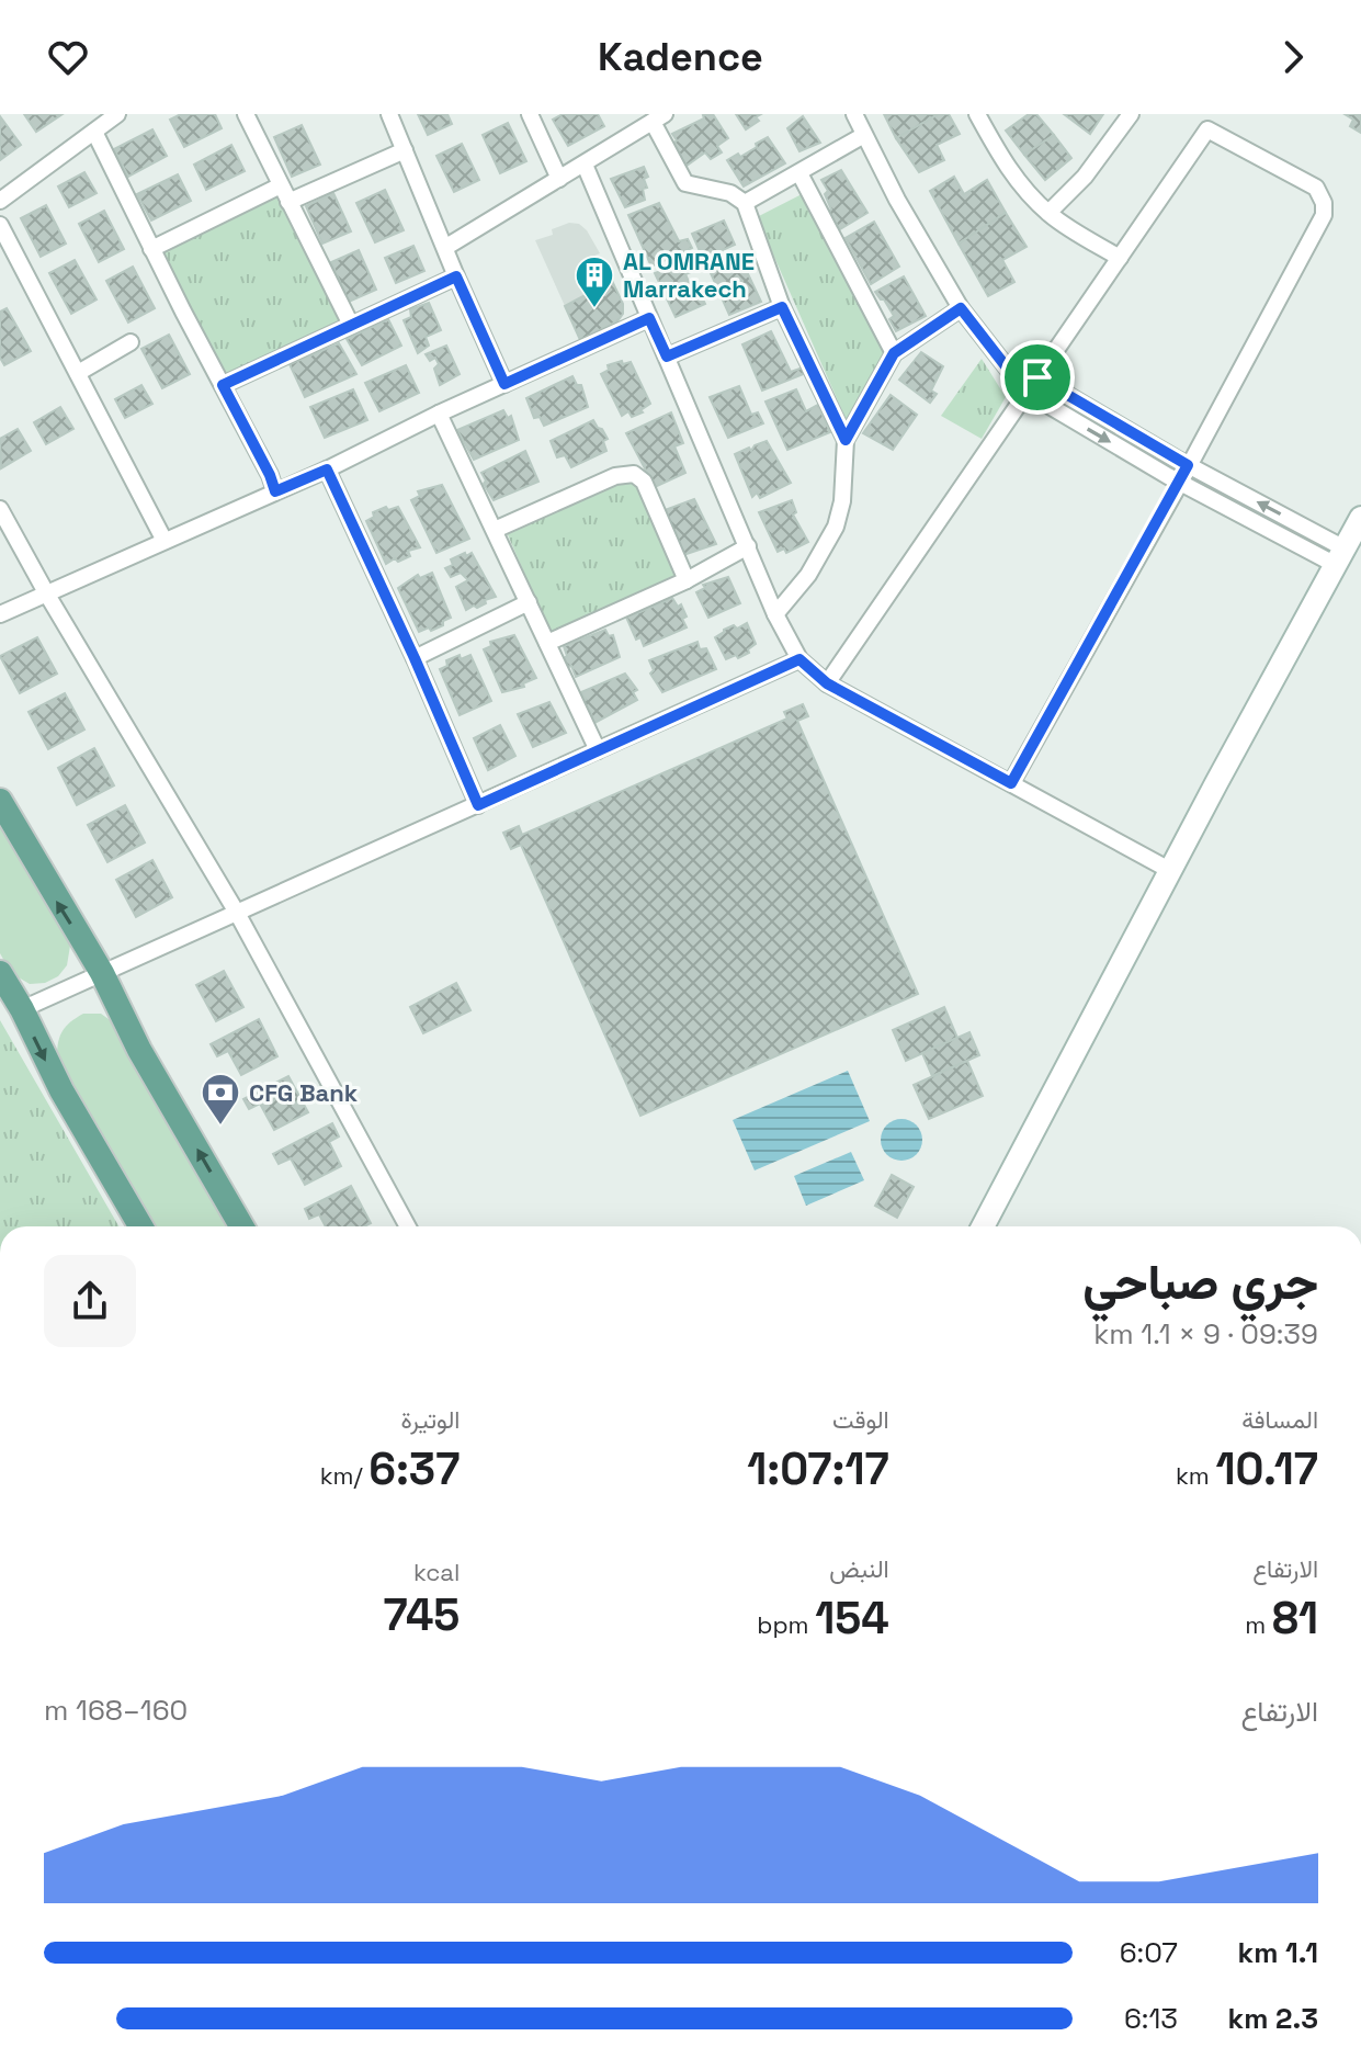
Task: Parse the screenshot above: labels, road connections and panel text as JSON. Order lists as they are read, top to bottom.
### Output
{
  "places": {
    "building": ["AL OMRANE Marrakech"],
    "bank": ["CFG Bank"]
  },
  "page": {
    "header": "Kadence",
    "heading": ["جري صباحي", "09:39 · 9 × 1.1 km"],
    "stats": [
      ["المسافة", "10.17 km"],
      ["الوقت", "1:07:17"],
      ["الوتيرة", "6:37 /km"],
      ["الارتفاع", "81 m"],
      ["النبض", "154 bpm"],
      ["kcal", "745"]
    ],
    "chart": ["الارتفاع", "160–168 m"],
    "list": [
      {
        "name": "1.1 km",
        "note": "6:07"
      },
      {
        "name": "2.3 km",
        "note": "6:13"
      }
    ]
  }
}
